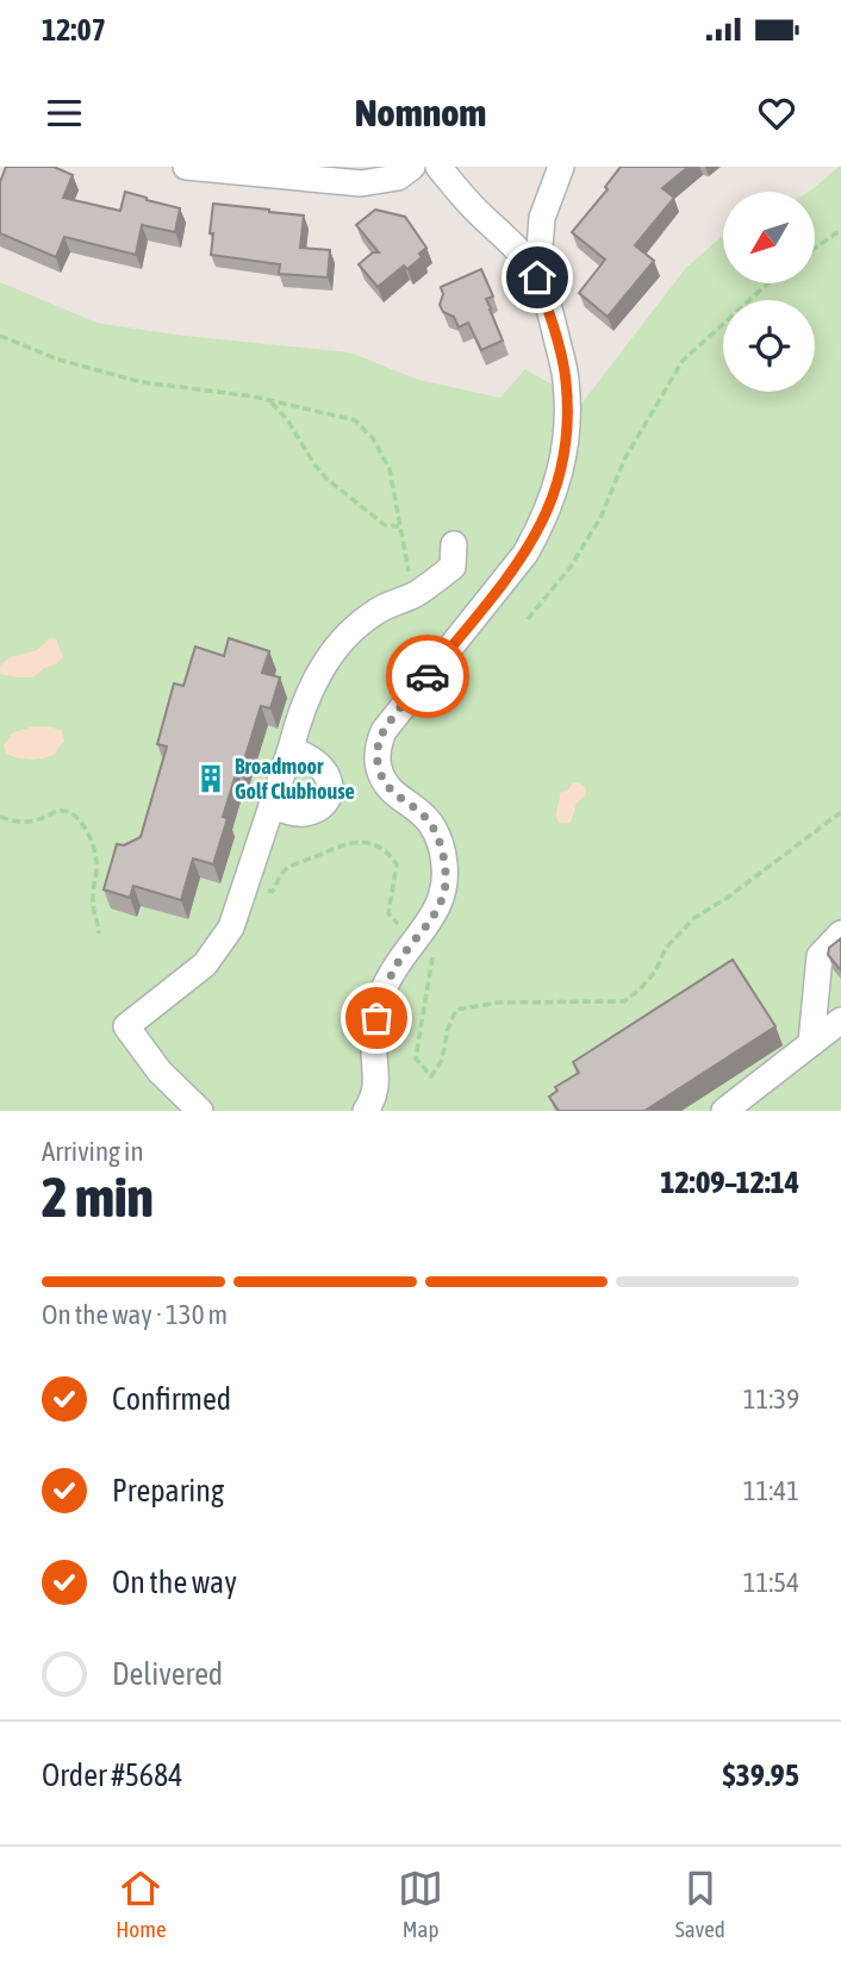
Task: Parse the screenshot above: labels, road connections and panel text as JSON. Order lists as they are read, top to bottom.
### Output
{
  "places": {
    "building": ["Broadmoor Golf Clubhouse"]
  },
  "north": "bottom left",
  "page": {
    "status": "12:07",
    "header": "Nomnom",
    "heading": ["2 min", "Arriving in", "12:09–12:14"],
    "panel": ["Order #5684", "$39.95"],
    "bar": "On the way · 130 m",
    "list": [
      ["Confirmed", "11:39"],
      ["Preparing", "11:41"],
      ["On the way", "11:54"],
      "Delivered"
    ],
    "tabs": ["Home", "Map", "Saved"]
  }
}
